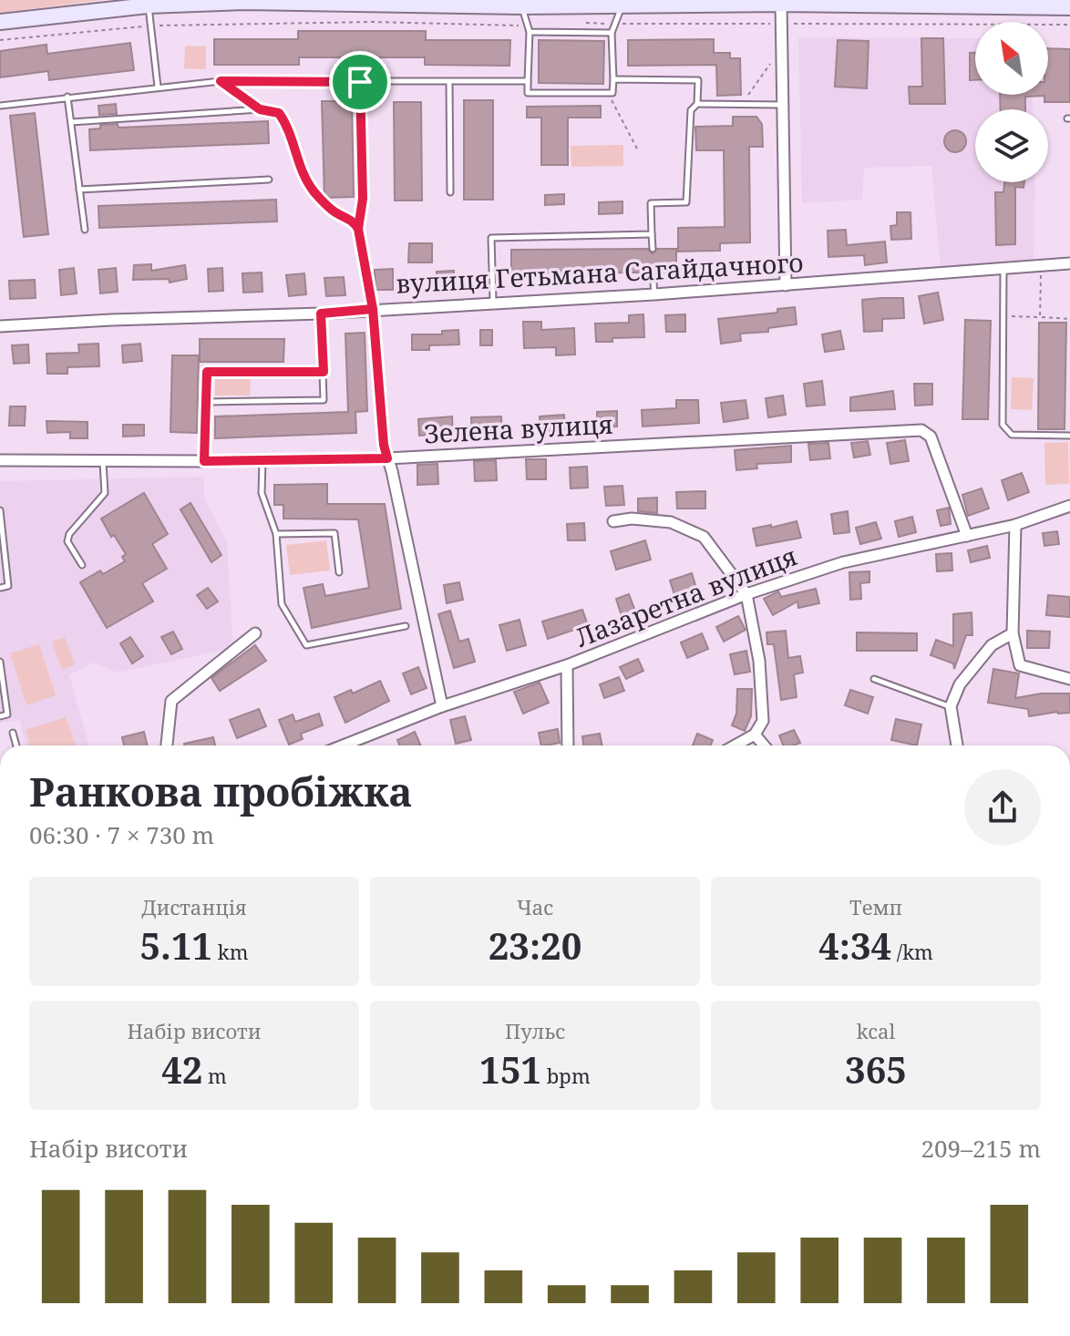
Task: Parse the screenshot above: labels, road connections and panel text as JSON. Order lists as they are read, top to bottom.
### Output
{
  "streets": {
    "street": ["вулиця Гетьмана Сагайдачного", "Зелена вулиця", "Лазаретна вулиця"]
  },
  "crossings": [
    ["Зелена вулиця", "Лазаретна вулиця"]
  ],
  "north": "top left",
  "page": {
    "heading": ["Ранкова пробіжка", "06:30 · 7 × 730 m"],
    "stats": [
      ["Дистанція", "5.11 km"],
      ["Час", "23:20"],
      ["Темп", "4:34 /km"],
      ["Набір висоти", "42 m"],
      ["Пульс", "151 bpm"],
      ["kcal", "365"]
    ],
    "chart": ["Набір висоти", "209–215 m"]
  }
}
